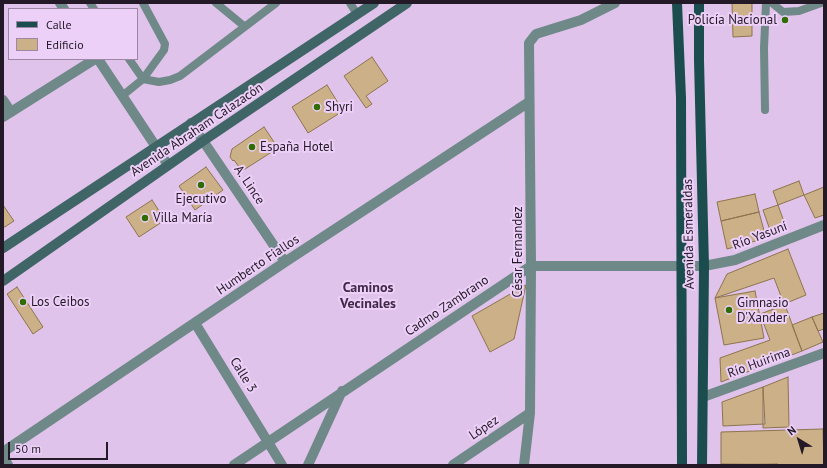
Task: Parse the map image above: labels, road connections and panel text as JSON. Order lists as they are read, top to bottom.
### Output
{
  "streets": {
    "main road": ["Avenida Abraham Calazacón", "Avenida Esmeraldas"],
    "street": [
      "A. Lince",
      "Río Yasuní",
      "César Fernandez",
      "Humberto Fiallos",
      "Cadmo Zambrano",
      "Río Huirima",
      "Calle 3",
      "López"
    ]
  },
  "crossings": [
    ["Avenida Abraham Calazacón", "A. Lince"],
    ["A. Lince", "Humberto Fiallos"],
    ["Avenida Esmeraldas", "Río Yasuní"],
    ["Avenida Esmeraldas", "Río Huirima"],
    ["César Fernandez", "Humberto Fiallos"],
    ["César Fernandez", "Cadmo Zambrano"],
    ["César Fernandez", "López"],
    ["Humberto Fiallos", "Calle 3"],
    ["Cadmo Zambrano", "Calle 3"]
  ],
  "districts": ["Caminos Vecinales"],
  "places": [
    "Policía Nacional",
    "Shyri",
    "España Hotel",
    "Ejecutivo",
    "Villa María",
    "Los Ceibos",
    "Gimnasio D'Xander"
  ],
  "legend": ["Calle", "Edificio"],
  "scale_bar": "50 m",
  "north": "top left"
}
